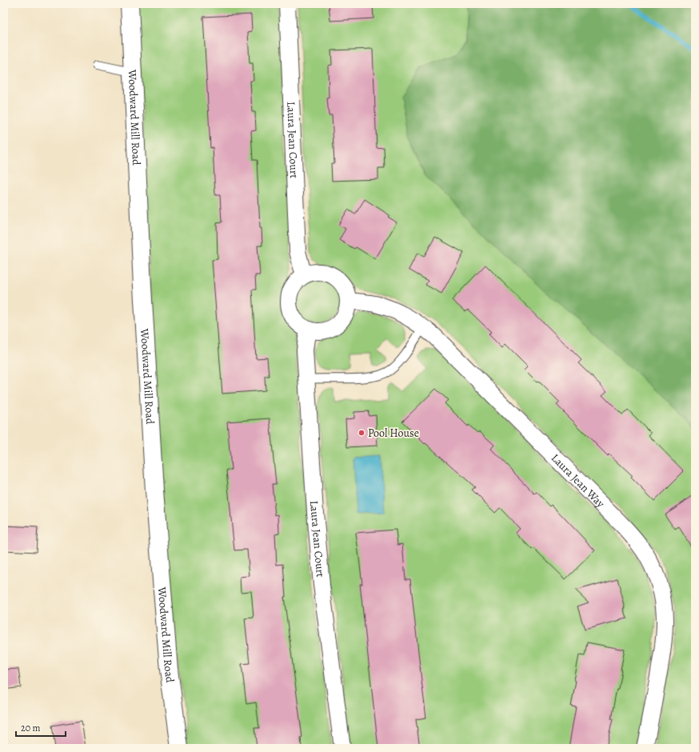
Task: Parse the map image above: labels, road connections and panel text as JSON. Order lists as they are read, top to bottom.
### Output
{
  "streets": {
    "street": ["Woodward Mill Road", "Laura Jean Court", "Laura Jean Way"]
  },
  "crossings": [
    ["Laura Jean Court", "Laura Jean Way"]
  ],
  "places": ["Pool House"],
  "scale_bar": "20 m"
}
